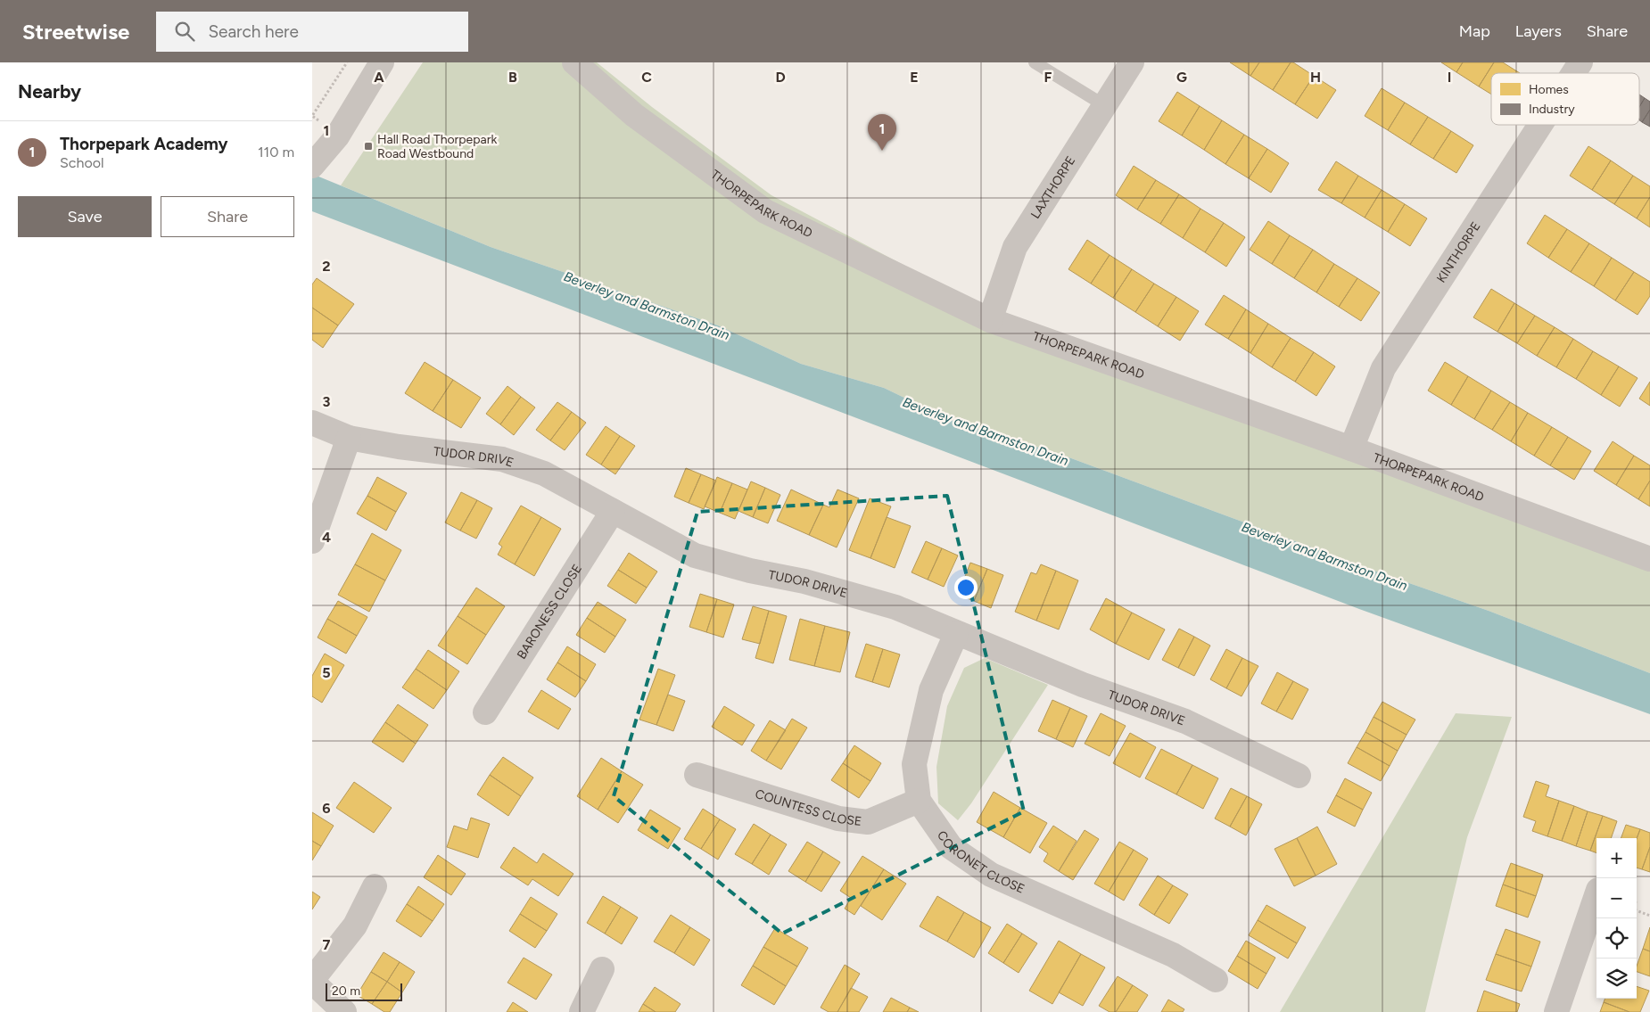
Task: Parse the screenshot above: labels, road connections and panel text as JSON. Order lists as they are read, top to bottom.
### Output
{
  "streets": {
    "street": [
      "LAXTHORPE",
      "THORPEPARK ROAD",
      "KINTHORPE",
      "TUDOR DRIVE",
      "BARONESS CLOSE",
      "COUNTESS CLOSE",
      "CORONET CLOSE"
    ]
  },
  "crossings": [
    ["LAXTHORPE", "THORPEPARK ROAD"],
    ["THORPEPARK ROAD", "KINTHORPE"],
    ["TUDOR DRIVE", "BARONESS CLOSE"],
    ["TUDOR DRIVE", "CORONET CLOSE"],
    ["COUNTESS CLOSE", "CORONET CLOSE"]
  ],
  "water": ["Beverley and Barmston Drain"],
  "places": {
    "transit": ["Hall Road Thorpepark Road Westbound"]
  },
  "legend": ["Homes", "Industry"],
  "scale_bar": "20 m",
  "page": {
    "header": "Streetwise",
    "search": "Search here",
    "nav": ["Map", "Layers", "Share"],
    "heading": "Nearby",
    "pins": "1",
    "list": [
      {
        "mark": "1",
        "name": "Thorpepark Academy",
        "note": "School",
        "value": "110 m"
      }
    ],
    "buttons": ["Save", "Share"],
    "map_buttons": ["+", "−"],
    "scale": "20 m"
  },
  "grid": {
    "columns": [
      "A",
      "B",
      "C",
      "D",
      "E",
      "F",
      "G",
      "H",
      "I"
    ],
    "rows": [
      "1",
      "2",
      "3",
      "4",
      "5",
      "6",
      "7"
    ]
  }
}
